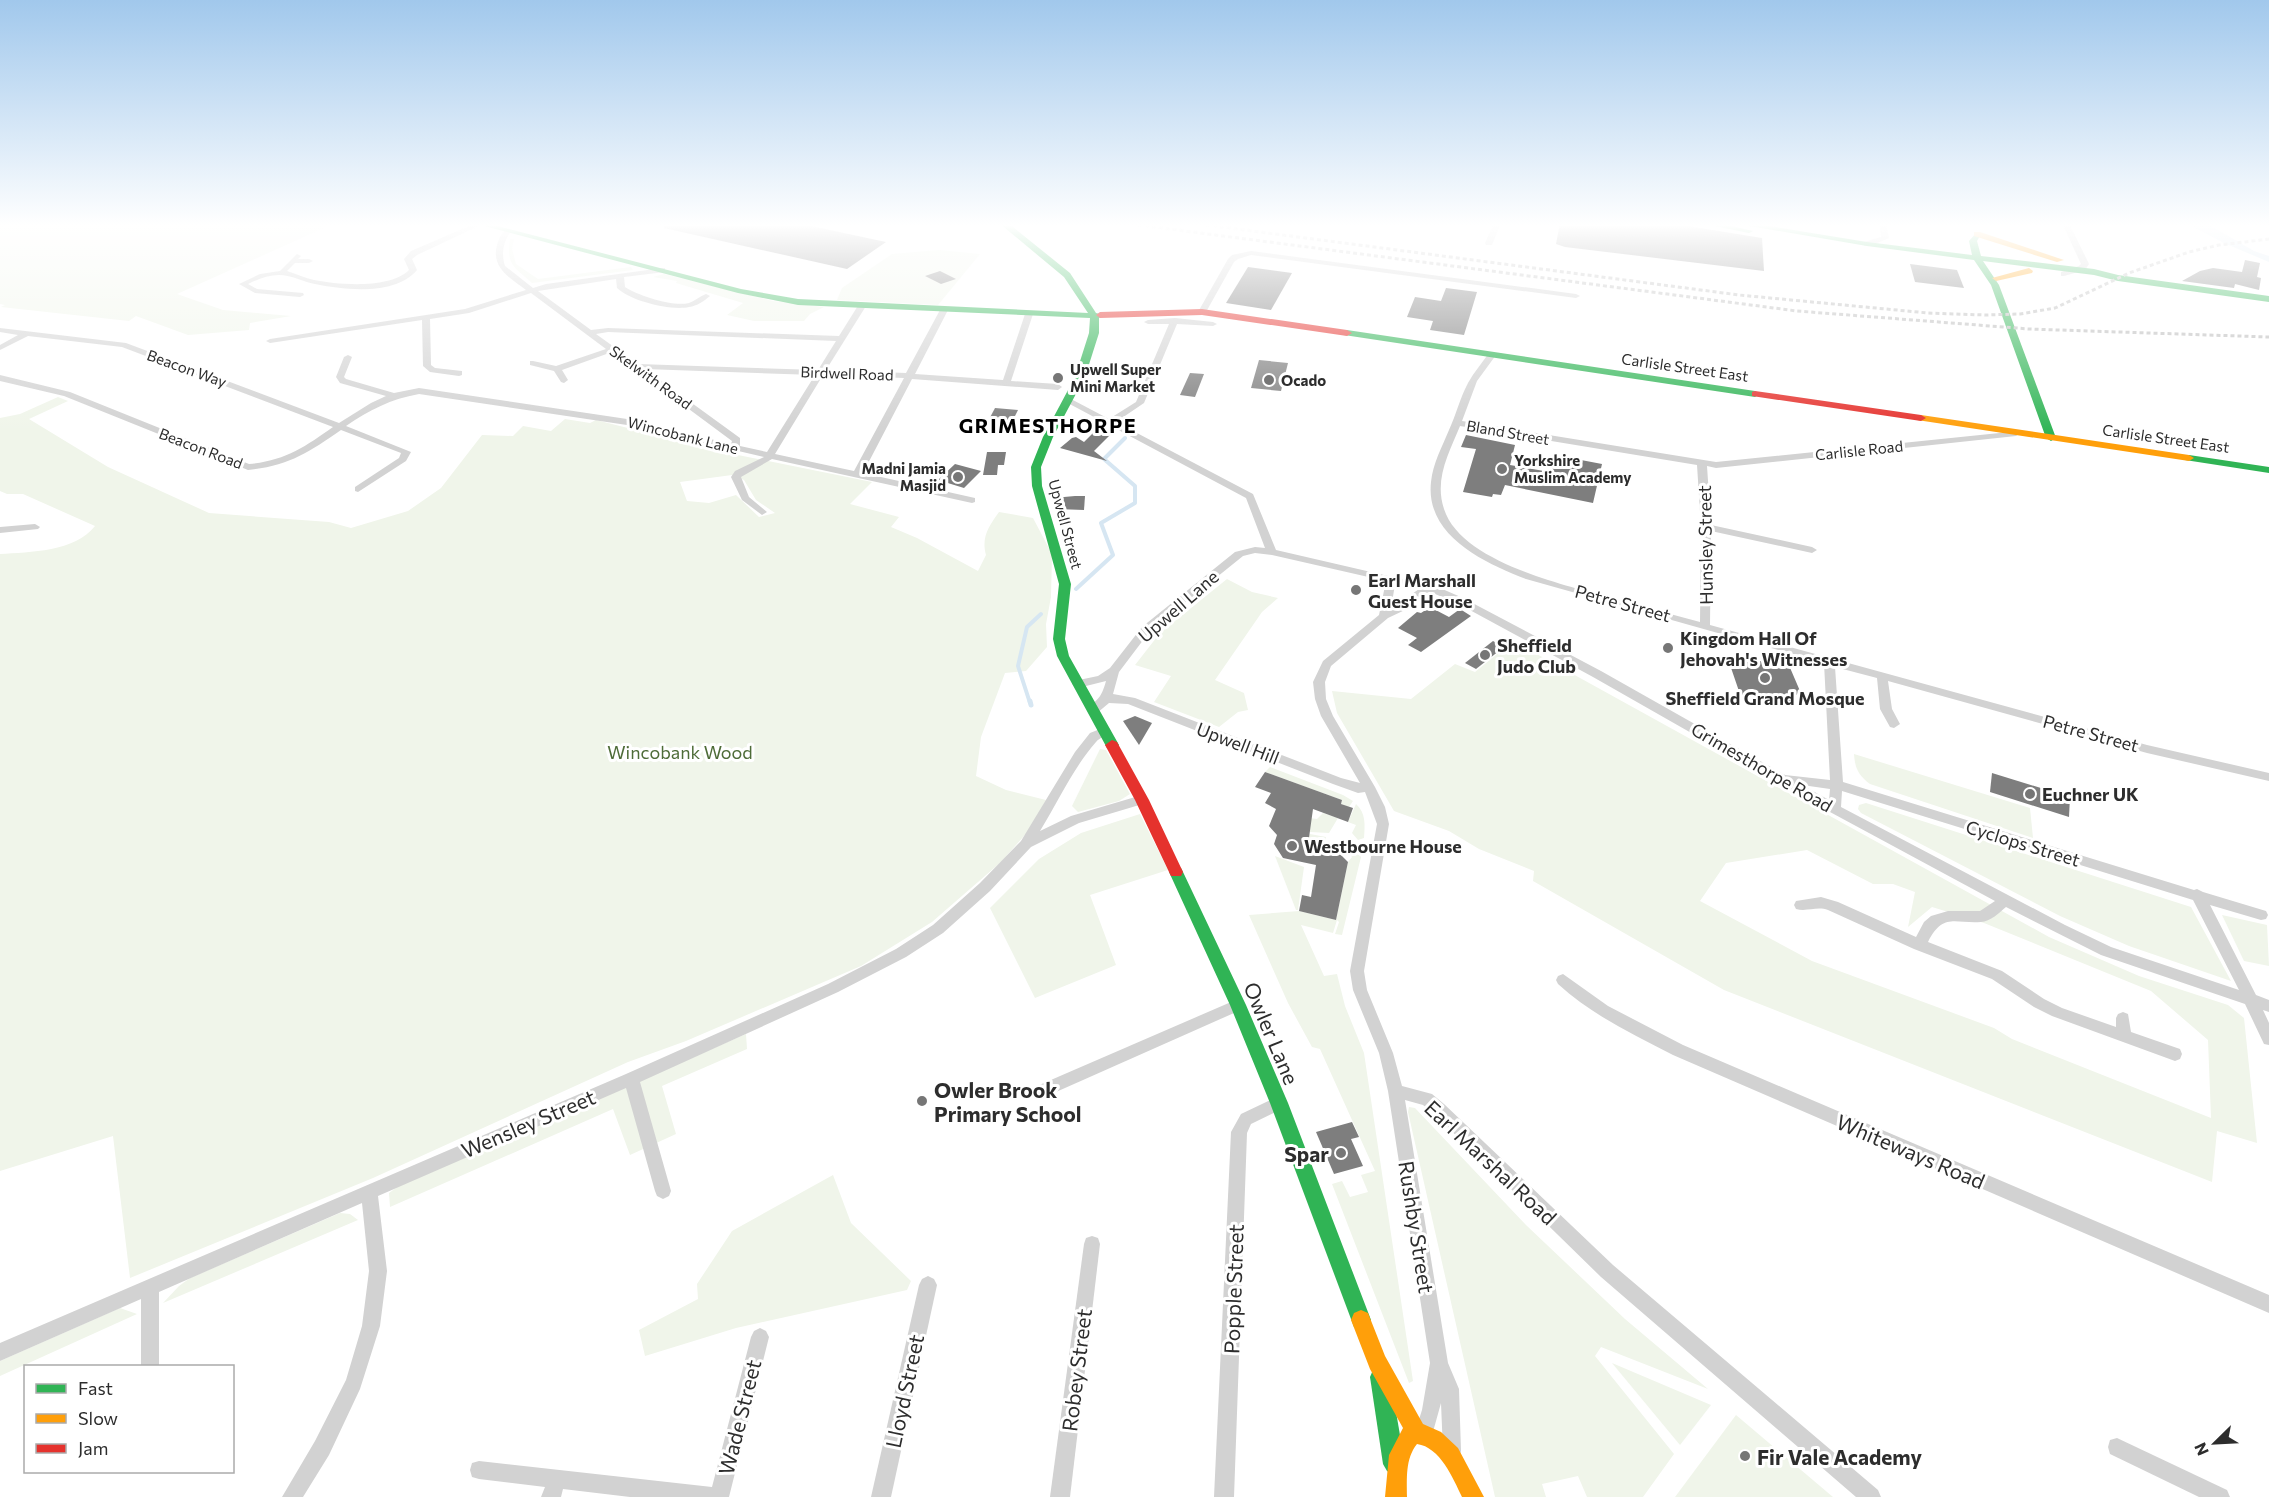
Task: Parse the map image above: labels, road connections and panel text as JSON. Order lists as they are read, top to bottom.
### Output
{
  "streets": {
    "main road": ["Carlisle Street East", "Upwell Street", "Owler Lane"],
    "street": [
      "Beacon Way",
      "Birdwell Road",
      "Skelwith Road",
      "Bland Street",
      "Wincobank Lane",
      "Beacon Road",
      "Carlisle Road",
      "Hunsley Street",
      "Petre Street",
      "Upwell Lane",
      "Upwell Hill",
      "Grimesthorpe Road",
      "Cyclops Street",
      "Wensley Street",
      "Whiteways Road",
      "Earl Marshal Road",
      "Rushby Street",
      "Popple Street",
      "Robey Street",
      "Lloyd Street",
      "Wade Street"
    ]
  },
  "crossings": [
    ["Carlisle Street East", "Carlisle Road"],
    ["Carlisle Street East", "Upwell Street"],
    ["Carlisle Street East", "Petre Street"],
    ["Beacon Way", "Beacon Road"],
    ["Birdwell Road", "Skelwith Road"],
    ["Skelwith Road", "Wincobank Lane"],
    ["Bland Street", "Carlisle Road"],
    ["Bland Street", "Hunsley Street"],
    ["Bland Street", "Petre Street"],
    ["Wincobank Lane", "Beacon Road"],
    ["Carlisle Road", "Hunsley Street"],
    ["Upwell Street", "Owler Lane"],
    ["Upwell Street", "Wensley Street"],
    ["Hunsley Street", "Petre Street"],
    ["Upwell Lane", "Upwell Hill"],
    ["Upwell Lane", "Grimesthorpe Road"],
    ["Grimesthorpe Road", "Cyclops Street"],
    ["Owler Lane", "Wensley Street"],
    ["Owler Lane", "Rushby Street"],
    ["Owler Lane", "Popple Street"],
    ["Earl Marshal Road", "Rushby Street"]
  ],
  "districts": ["GRIMESTHORPE"],
  "parks": ["Wincobank Wood"],
  "places": [
    "Upwell Super Mini Market",
    "Ocado",
    "Yorkshire Muslim Academy",
    "Madni Jamia Masjid",
    "Earl Marshall Guest House",
    "Kingdom Hall Of Jehovah's Witnesses",
    "Sheffield Judo Club",
    "Sheffield Grand Mosque",
    "Euchner UK",
    "Westbourne House",
    "Owler Brook Primary School",
    "Spar",
    "Fir Vale Academy"
  ],
  "legend": ["Fast", "Slow", "Jam"],
  "north": "bottom left"
}
